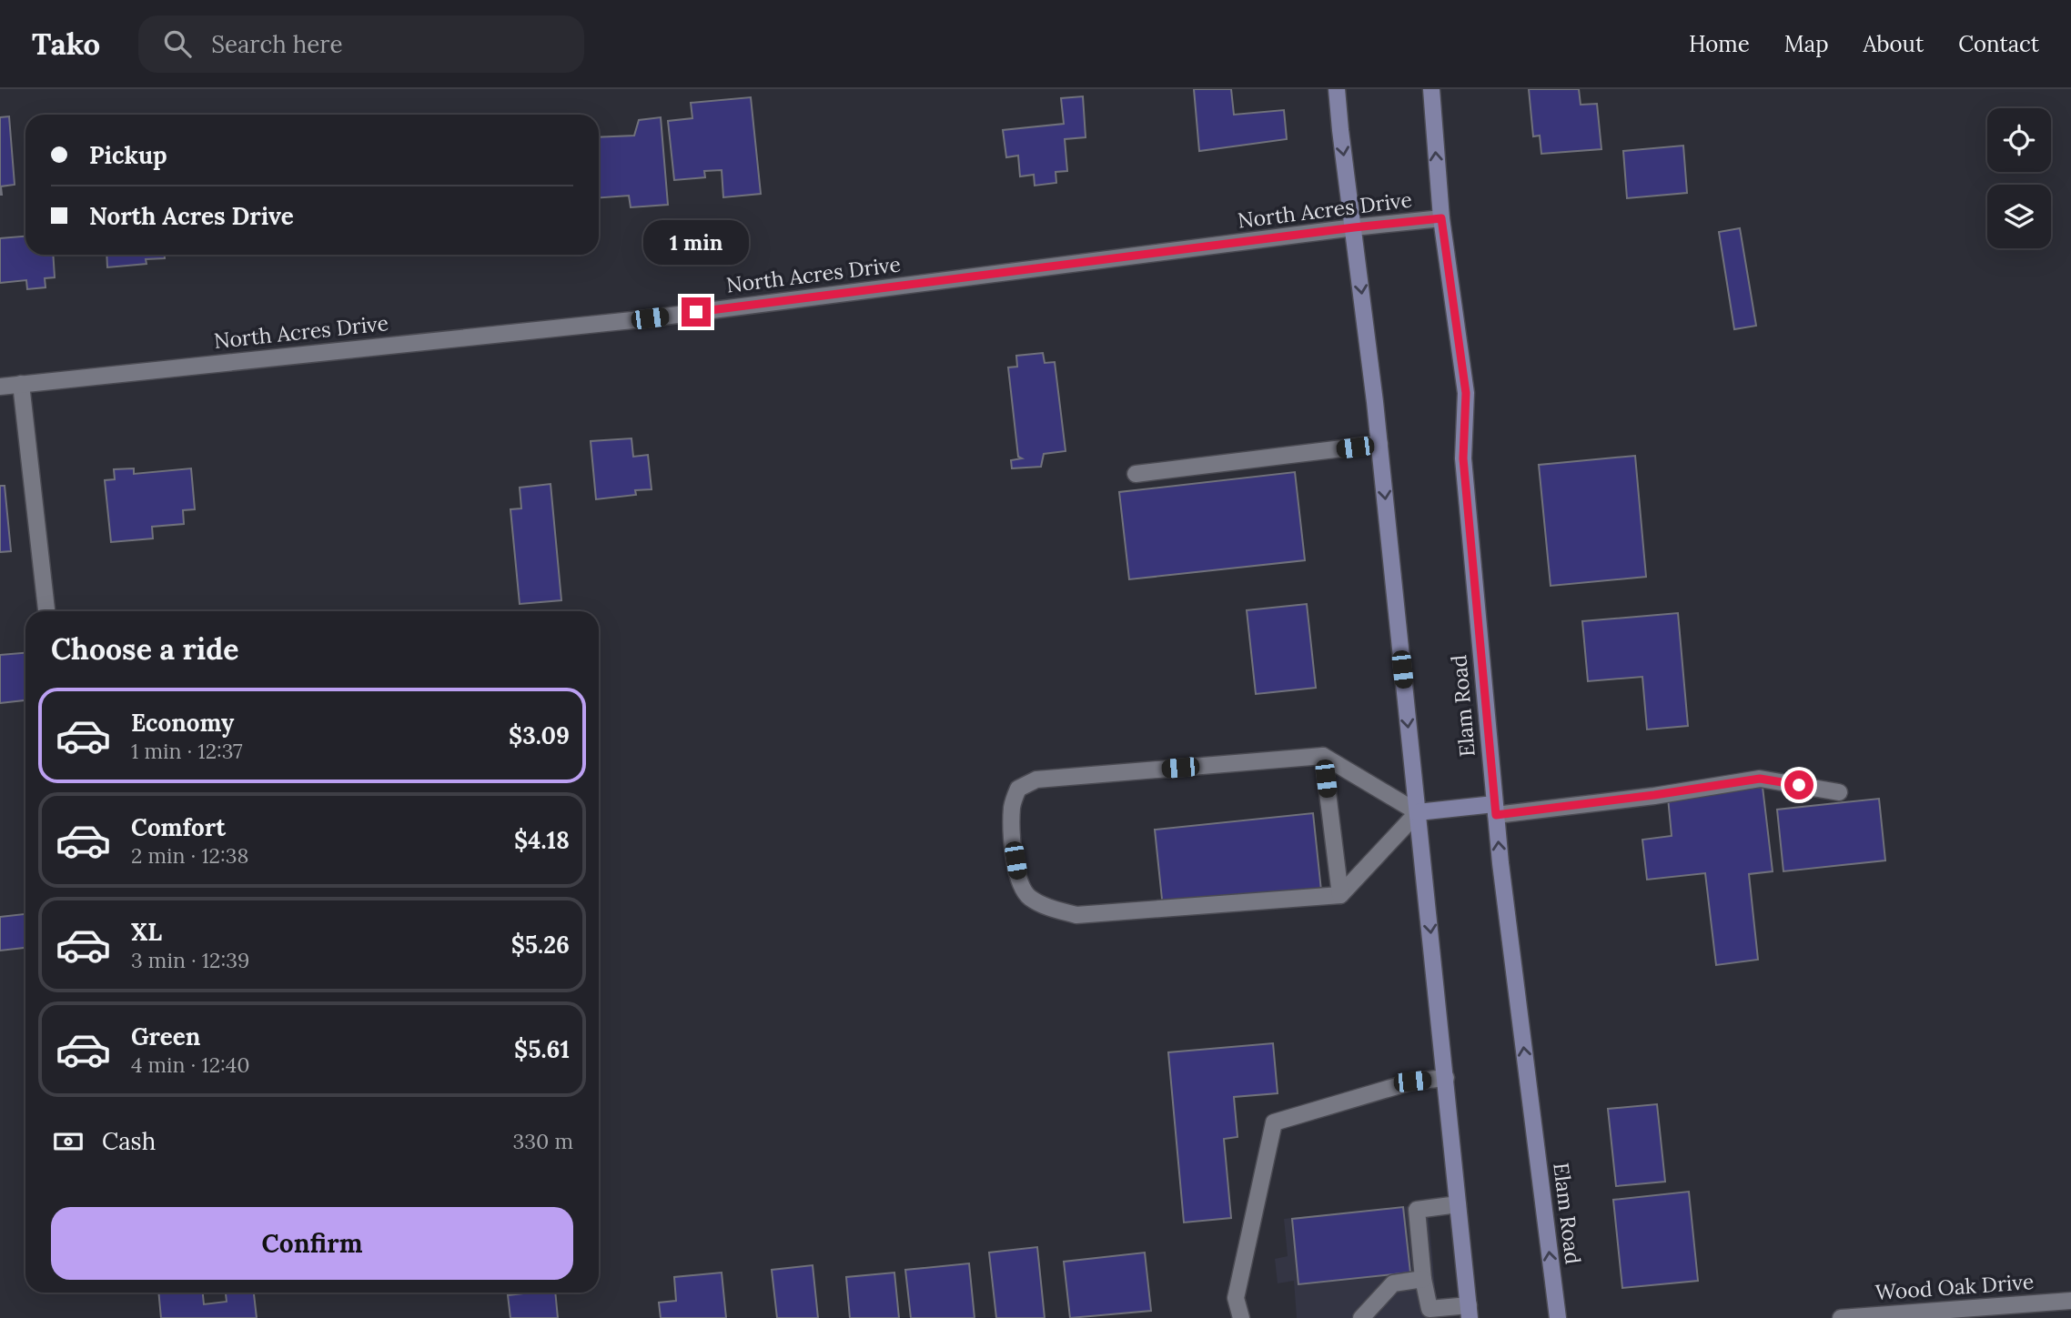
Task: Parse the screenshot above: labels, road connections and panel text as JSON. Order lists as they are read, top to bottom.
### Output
{
  "streets": {
    "main road": ["Elam Road"],
    "street": ["North Acres Drive", "Wood Oak Drive"]
  },
  "crossings": [
    ["North Acres Drive", "Elam Road"]
  ],
  "page": {
    "header": "Tako",
    "search": "Search here",
    "nav": [
      "Home",
      "Map",
      "About",
      "Contact"
    ],
    "banner": ["Pickup", "North Acres Drive"],
    "bubble": "1 min",
    "heading": "Choose a ride",
    "list": [
      {
        "name": "Economy",
        "note": "1 min · 12:37",
        "value": "$3.09"
      },
      {
        "name": "Comfort",
        "note": "2 min · 12:38",
        "value": "$4.18"
      },
      {
        "name": "XL",
        "note": "3 min · 12:39",
        "value": "$5.26"
      },
      {
        "name": "Green",
        "note": "4 min · 12:40",
        "value": "$5.61"
      }
    ],
    "pay": ["Cash", "330 m"],
    "buttons": "Confirm"
  }
}
